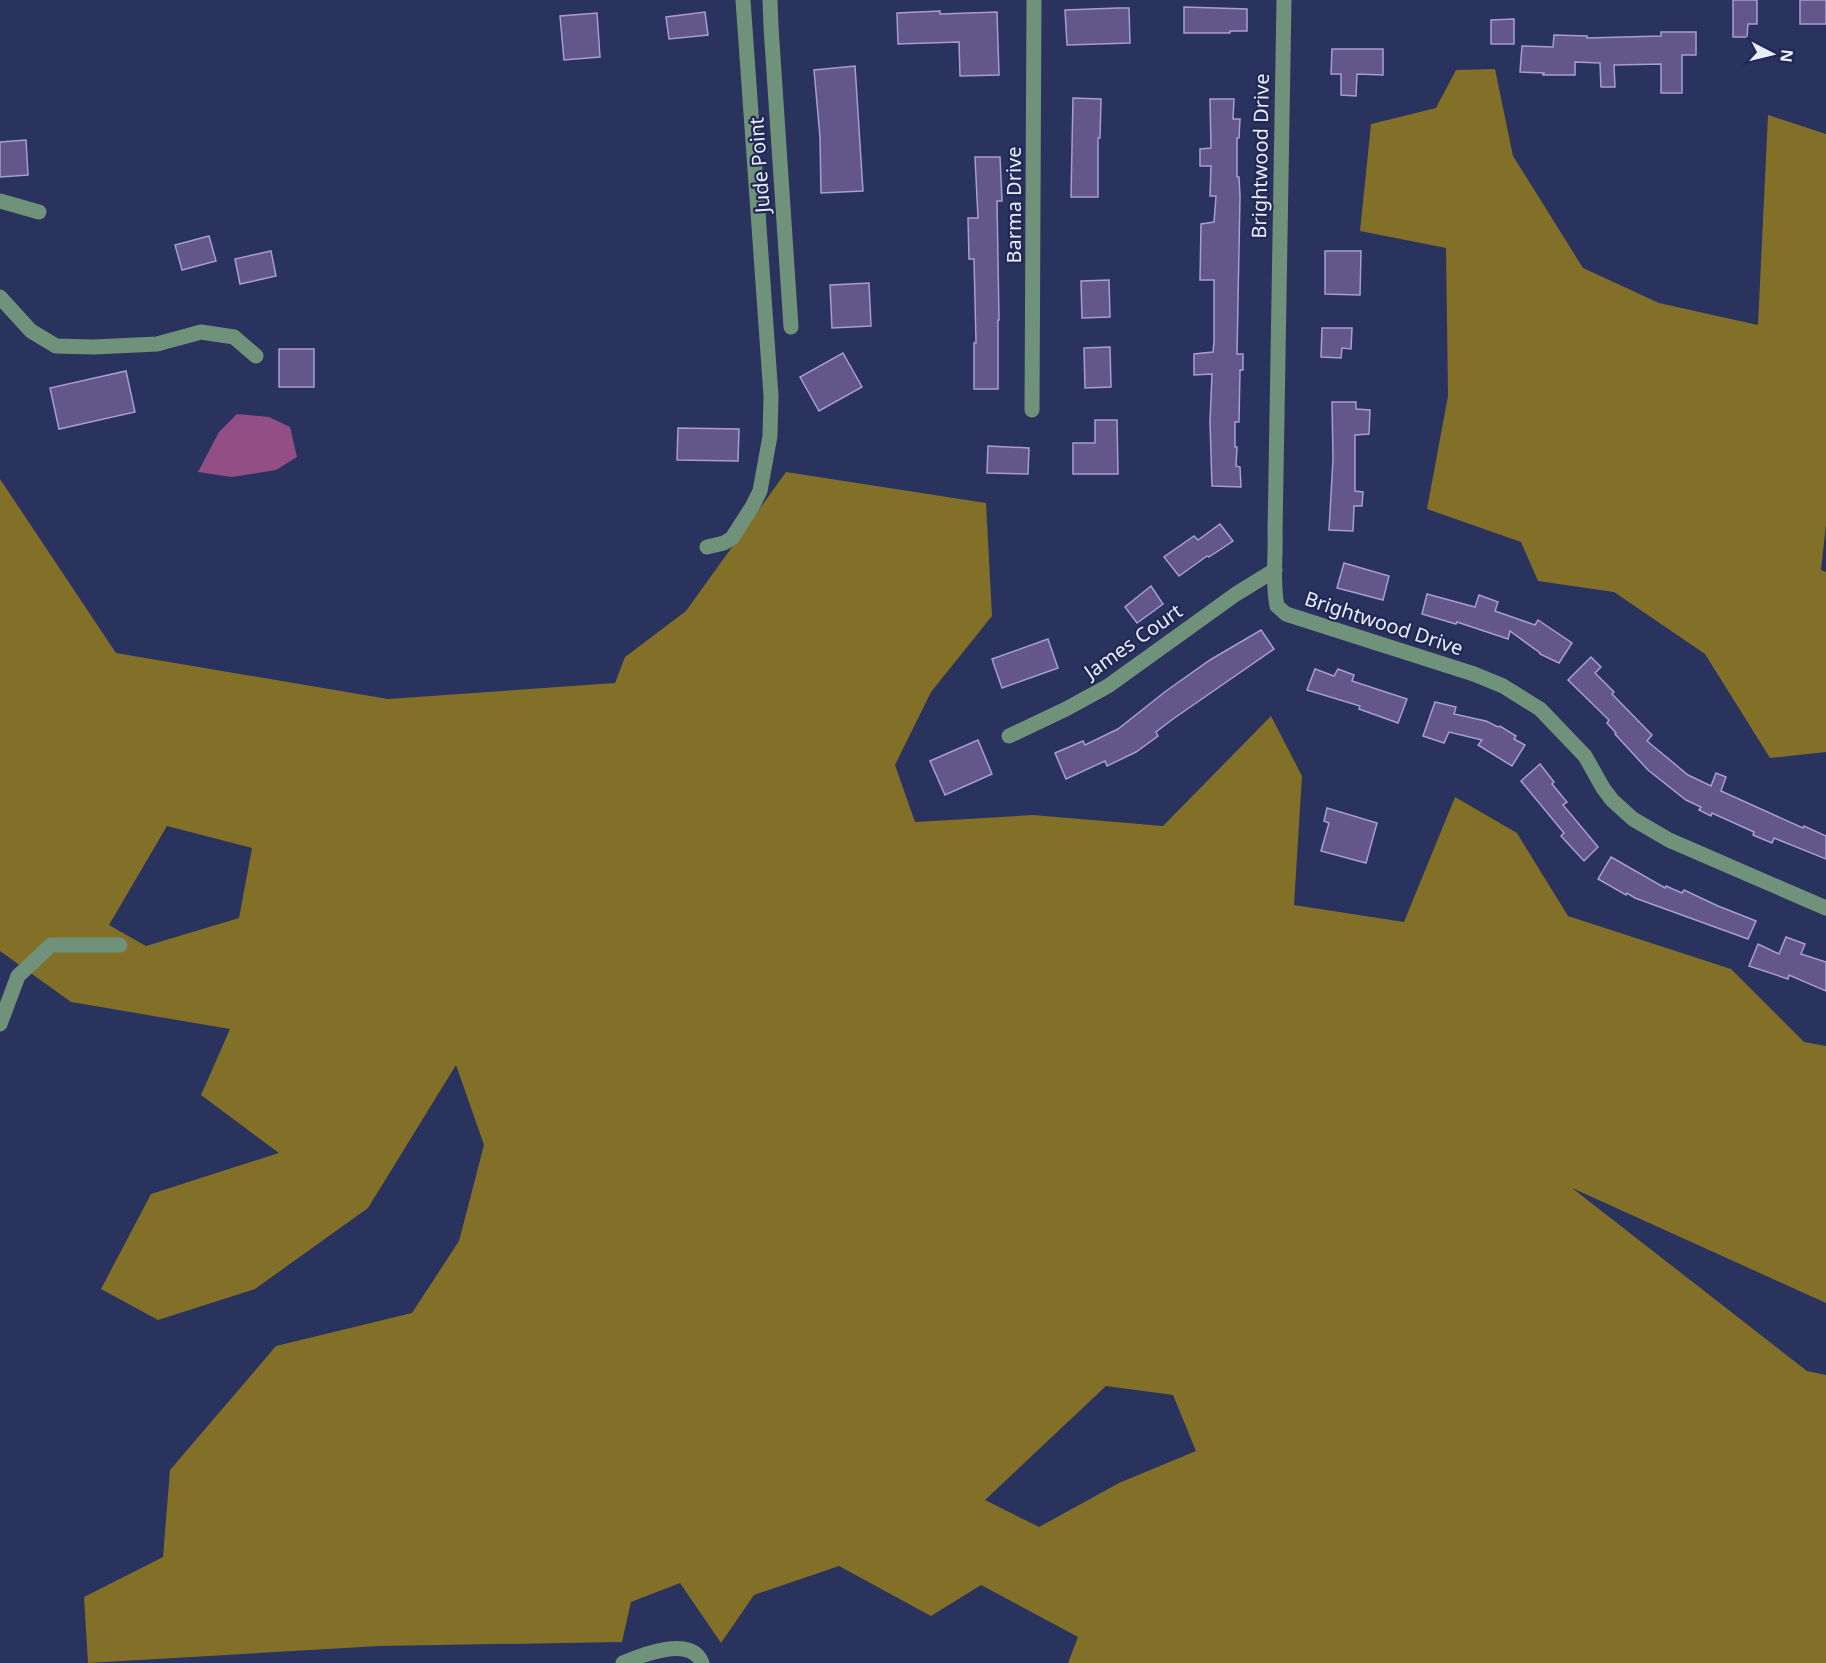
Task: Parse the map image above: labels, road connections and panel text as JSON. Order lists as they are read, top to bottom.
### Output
{
  "streets": {
    "street": [
      "Brightwood Drive",
      "Jude Point",
      "Barma Drive",
      "James Court"
    ]
  },
  "crossings": [
    ["Brightwood Drive", "James Court"]
  ],
  "north": "right"
}
